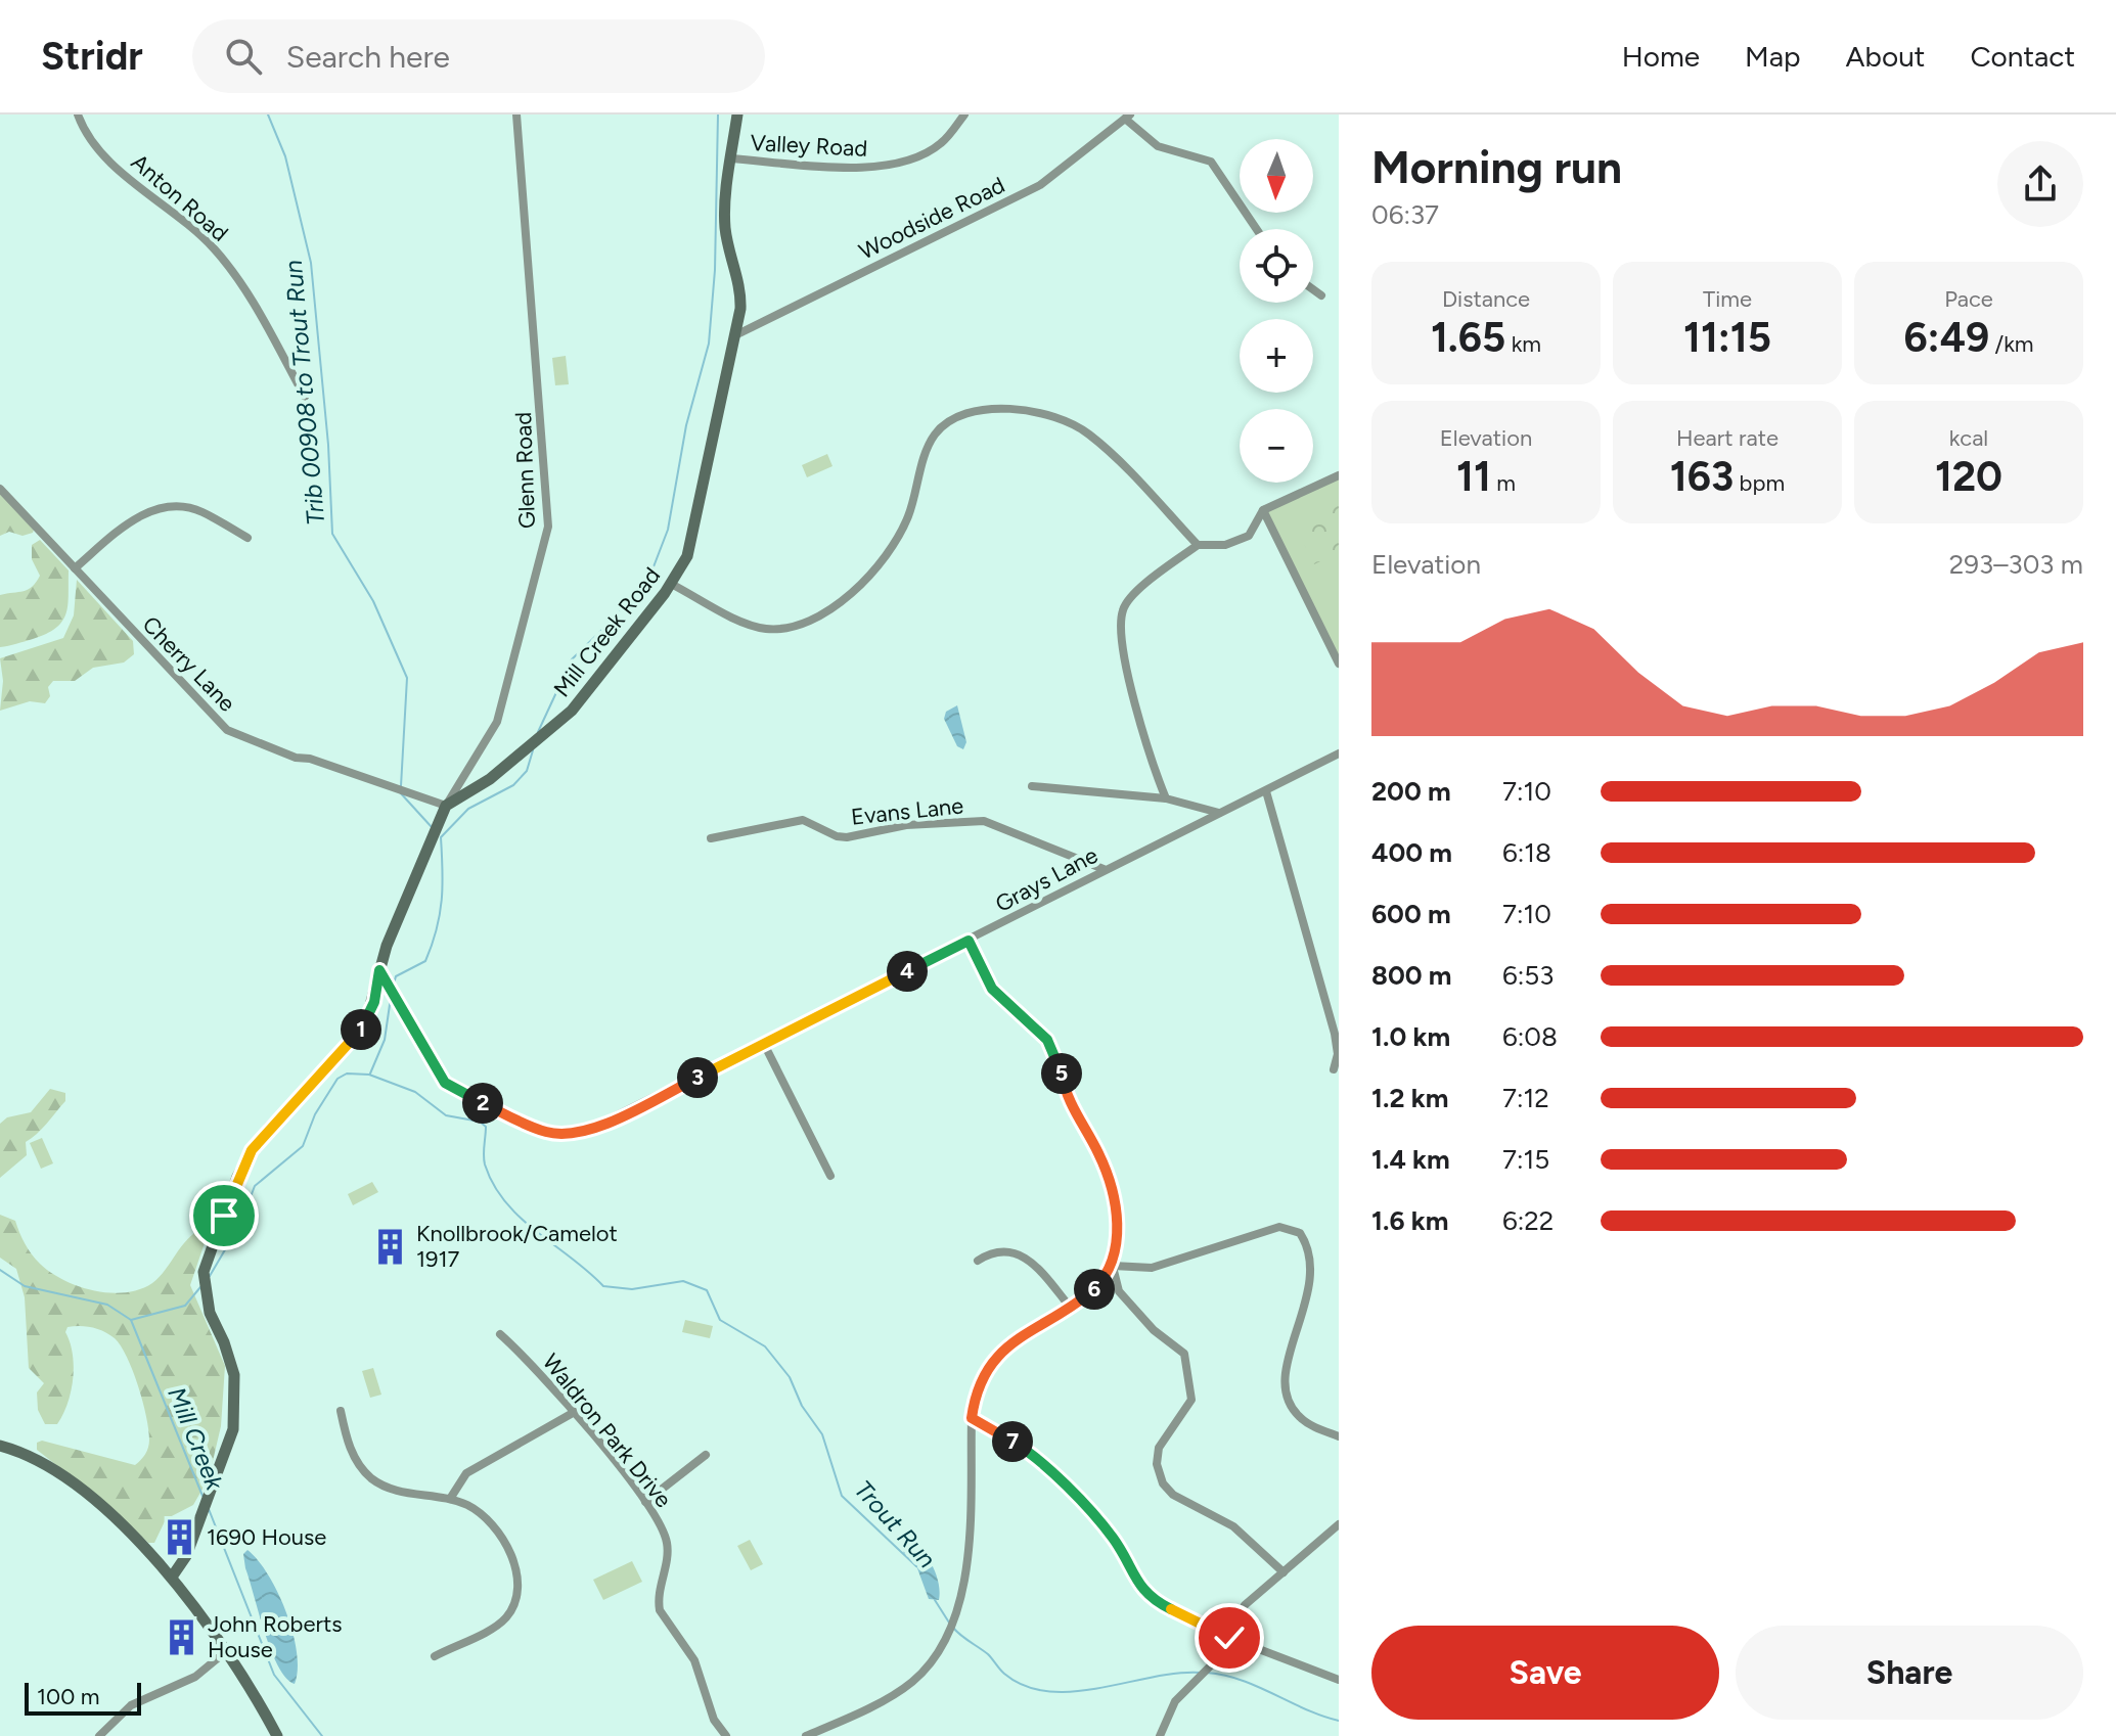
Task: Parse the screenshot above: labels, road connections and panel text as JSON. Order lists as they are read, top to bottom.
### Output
{
  "streets": {
    "street": [
      "Valley Road",
      "Anton Road",
      "Woodside Road",
      "Glenn Road",
      "Mill Creek Road",
      "Cherry Lane",
      "Evans Lane",
      "Grays Lane",
      "Waldron Park Drive"
    ]
  },
  "crossings": [
    ["Valley Road", "Mill Creek Road"],
    ["Woodside Road", "Mill Creek Road"],
    ["Glenn Road", "Mill Creek Road"],
    ["Glenn Road", "Cherry Lane"],
    ["Mill Creek Road", "Cherry Lane"],
    ["Evans Lane", "Grays Lane"]
  ],
  "water": ["Trib 00908 to Trout Run", "Mill Creek", "Trout Run"],
  "places": {
    "building": ["Knollbrook/Camelot 1917", "1690 House", "John Roberts House"]
  },
  "scale_bar": "100 m",
  "north": "bottom",
  "page": {
    "header": "Stridr",
    "search": "Search here",
    "nav": [
      "Home",
      "Map",
      "About",
      "Contact"
    ],
    "heading": ["Morning run", "06:37"],
    "map_buttons": ["+", "−"],
    "stats": [
      ["Distance", "1.65 km"],
      ["Time", "11:15"],
      ["Pace", "6:49 /km"],
      ["Elevation", "11 m"],
      ["Heart rate", "163 bpm"],
      ["kcal", "120"]
    ],
    "chart": ["Elevation", "293–303 m"],
    "list": [
      {
        "name": "200 m",
        "note": "7:10"
      },
      {
        "name": "400 m",
        "note": "6:18"
      },
      {
        "name": "600 m",
        "note": "7:10"
      },
      {
        "name": "800 m",
        "note": "6:53"
      },
      {
        "name": "1.0 km",
        "note": "6:08"
      },
      {
        "name": "1.2 km",
        "note": "7:12"
      },
      {
        "name": "1.4 km",
        "note": "7:15"
      },
      {
        "name": "1.6 km",
        "note": "6:22"
      }
    ],
    "pins": [
      "4",
      "1",
      "5",
      "3",
      "2",
      "6",
      "7"
    ],
    "buttons": ["Save", "Share"],
    "scale": "100 m"
  }
}
